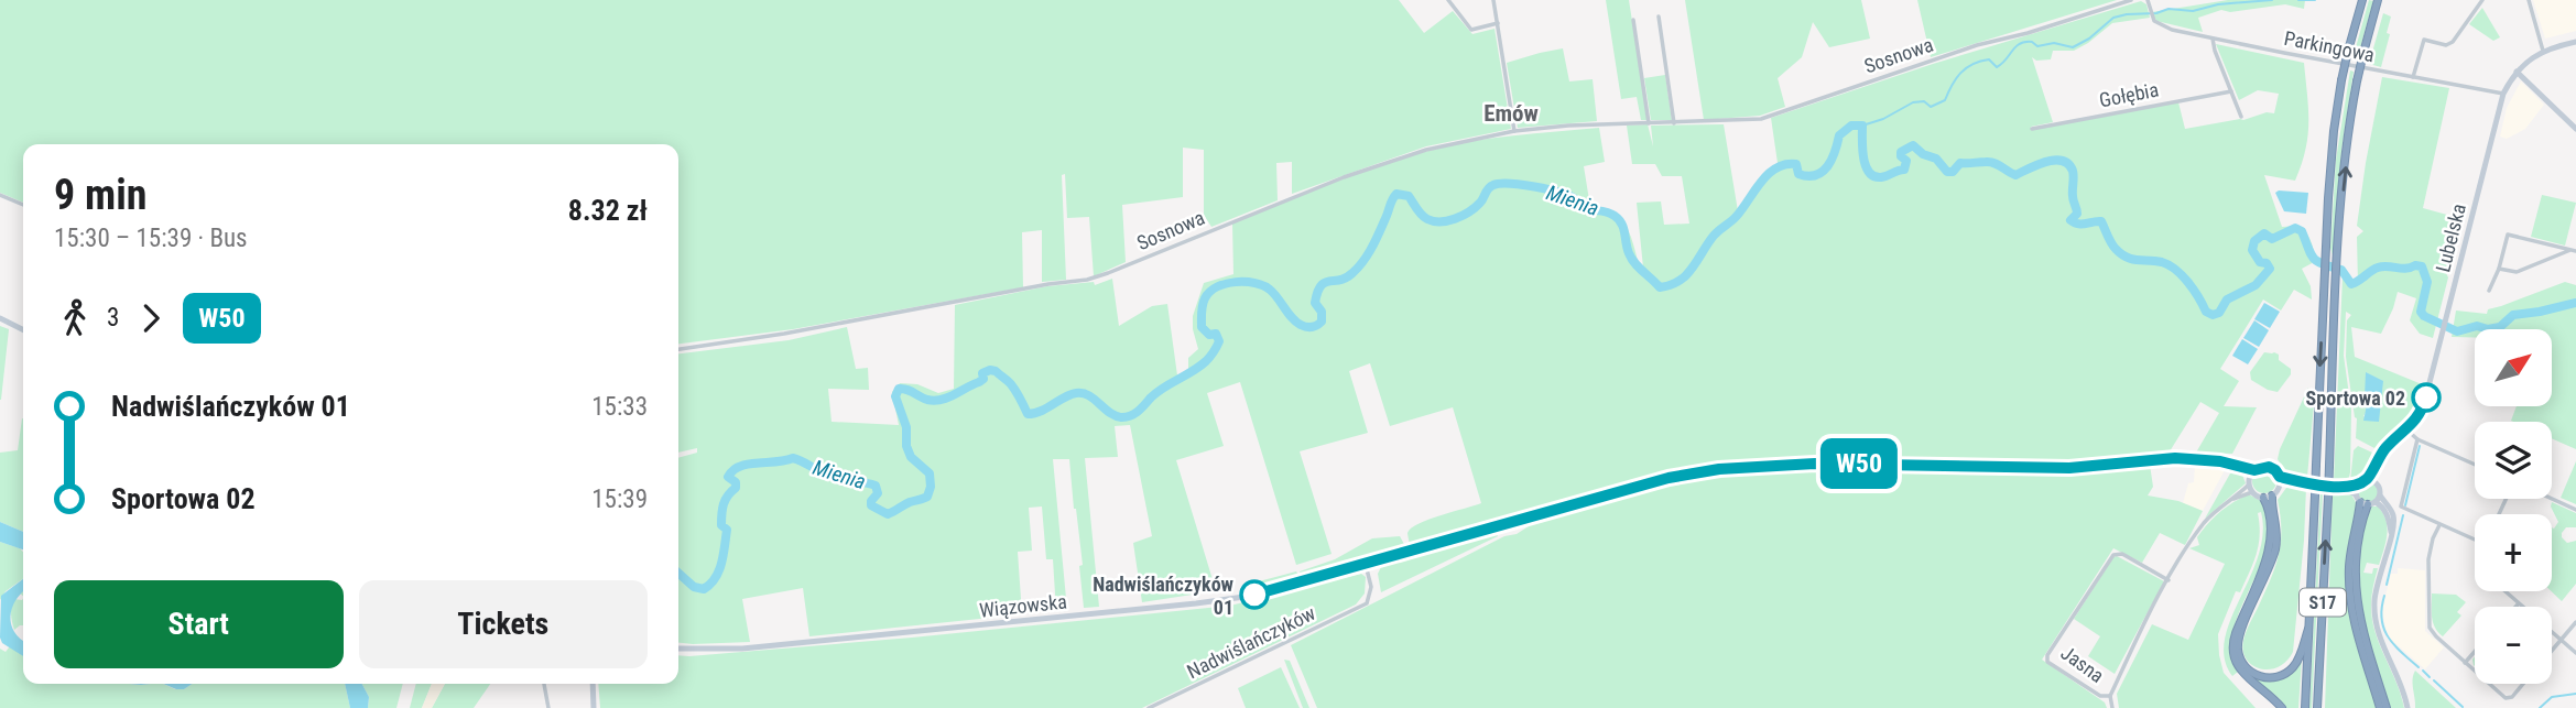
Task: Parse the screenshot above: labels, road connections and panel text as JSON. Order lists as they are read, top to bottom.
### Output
{
  "streets": {
    "highway": ["S17"],
    "main road": ["Lubelska", "Wiązowska"],
    "street": [
      "Parkingowa",
      "Sosnowa",
      "Gołębia",
      "Nadwiślańczyków",
      "Jasna"
    ]
  },
  "crossings": [
    ["Parkingowa", "Lubelska"],
    ["Wiązowska", "Nadwiślańczyków"],
    ["Wiązowska", "Jasna"]
  ],
  "districts": ["Emów"],
  "water": ["Mienia"],
  "places": ["Sportowa 02", "Nadwiślańczyków 01"],
  "lines": ["bus line W50"],
  "north": "top right",
  "page": {
    "on_map": "W50",
    "heading": ["9 min", "15:30 – 15:39 · Bus", "8.32 zł"],
    "legs": ["3", "W50"],
    "map_buttons": ["+", "−"],
    "list": [
      {
        "name": "Nadwiślańczyków 01",
        "value": "15:33"
      },
      {
        "name": "Sportowa 02",
        "value": "15:39"
      }
    ],
    "buttons": ["Start", "Tickets"]
  }
}
